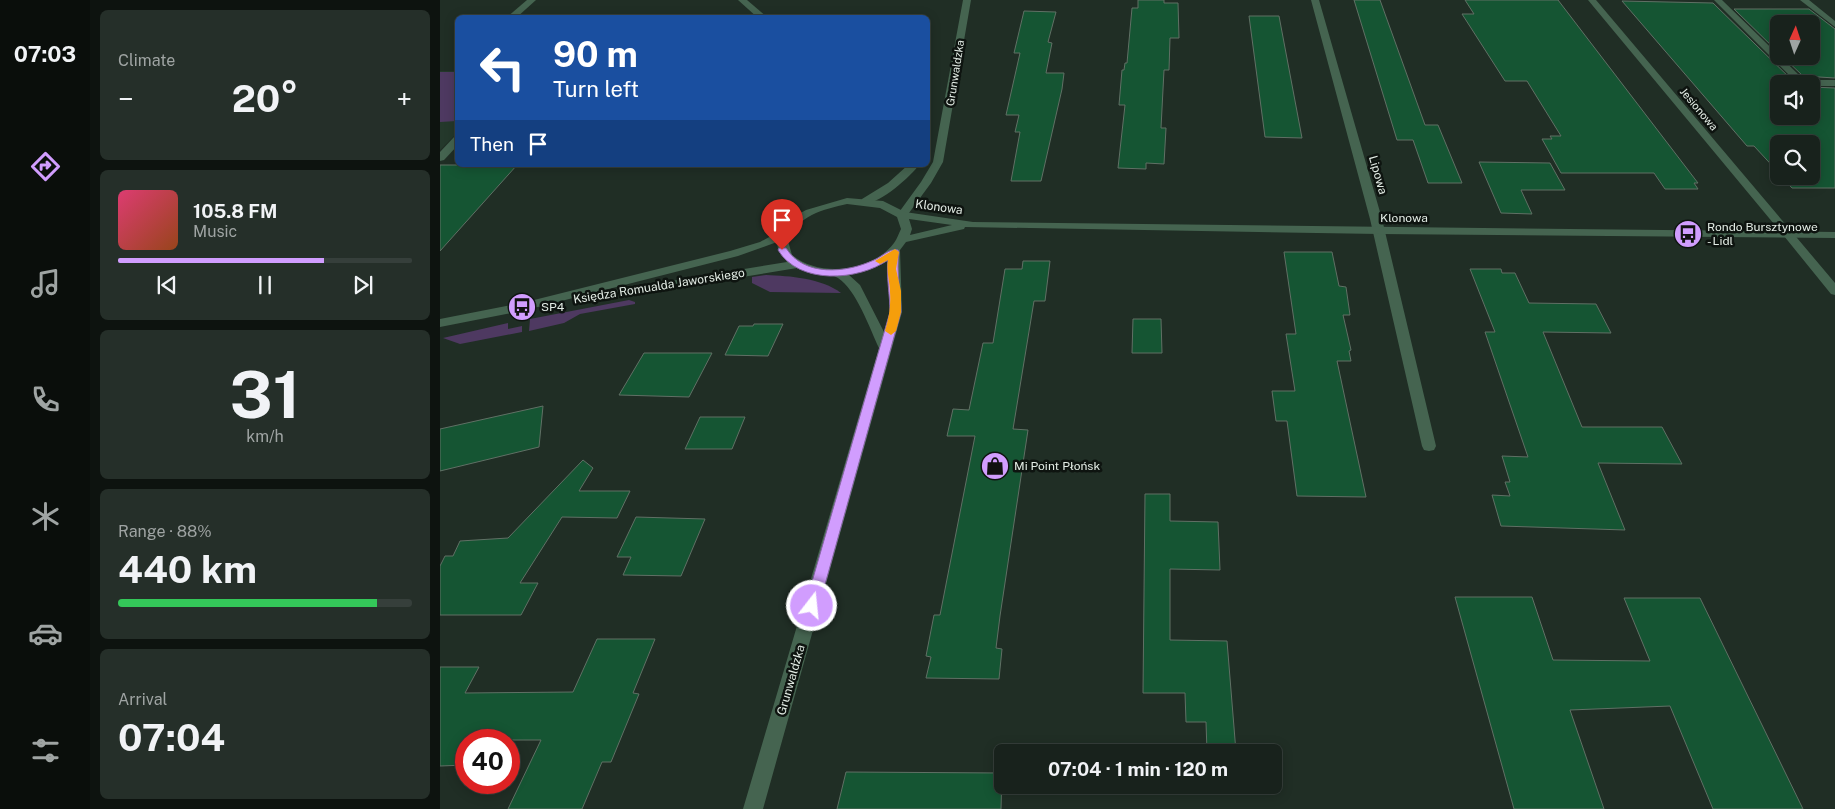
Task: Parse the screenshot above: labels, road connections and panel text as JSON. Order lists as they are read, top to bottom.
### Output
{
  "streets": {
    "street": [
      "Grunwaldzka",
      "Jesionowa",
      "Lipowa",
      "Klonowa",
      "Księdza Romualda Jaworskiego"
    ]
  },
  "crossings": [
    ["Grunwaldzka", "Klonowa"],
    ["Grunwaldzka", "Księdza Romualda Jaworskiego"],
    ["Jesionowa", "Klonowa"],
    ["Lipowa", "Klonowa"],
    ["Klonowa", "Księdza Romualda Jaworskiego"]
  ],
  "places": {
    "bus stop": ["Rondo Bursztynowe - Lidl", "SP4"],
    "shop": ["Mi Point Płońsk"]
  },
  "north": "top",
  "page": {
    "tabs": "07:03",
    "tile": [
      "Climate",
      ["31", "km/h"],
      ["Range · 88%", "440 km"],
      ["Arrival", "07:04"]
    ],
    "turn": ["90 m", "Turn left"],
    "heat": ["−", "20°", "+"],
    "then": "Then",
    "song": ["105.8 FM", "Music"],
    "limit": "40",
    "trip": "07:04 · 1 min · 120 m"
  }
}
